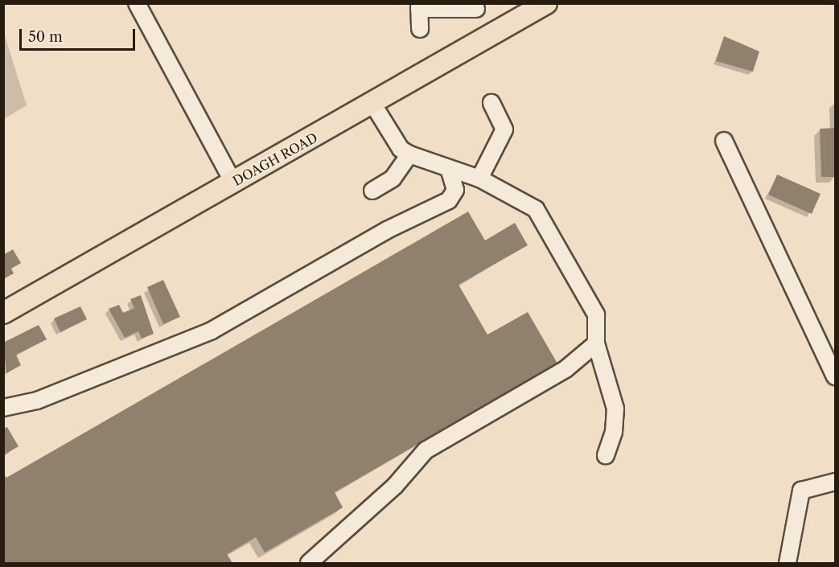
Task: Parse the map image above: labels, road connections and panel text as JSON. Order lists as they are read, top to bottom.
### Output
{
  "streets": {
    "main road": ["DOAGH ROAD"]
  },
  "scale_bar": "50 m"
}
